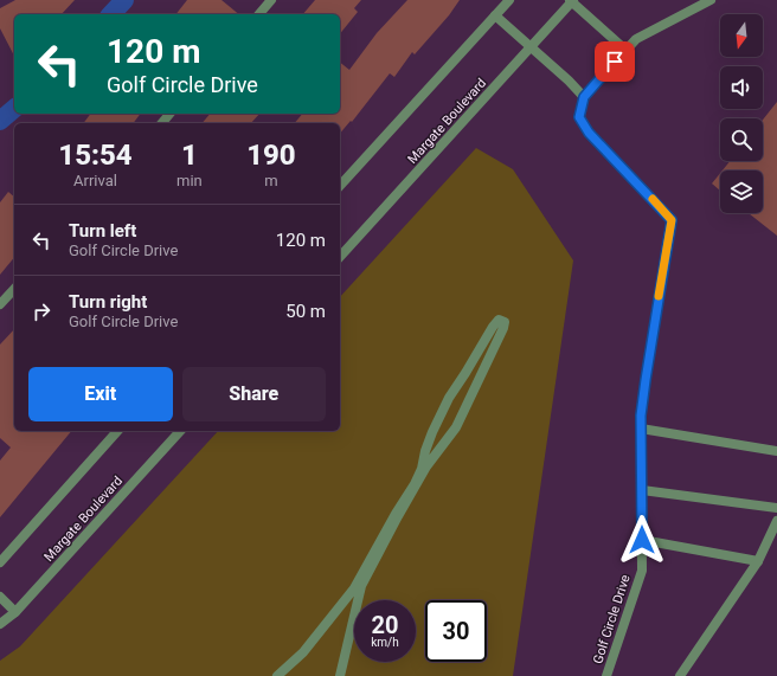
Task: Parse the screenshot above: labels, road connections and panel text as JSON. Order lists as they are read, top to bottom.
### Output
{
  "streets": {
    "street": ["Margate Boulevard", "Golf Circle Drive"]
  },
  "north": "bottom",
  "page": {
    "turn": ["120 m", "Golf Circle Drive"],
    "eta": [
      "15:54",
      "Arrival",
      "1",
      "min",
      "190",
      "m"
    ],
    "list": [
      {
        "name": "Turn left",
        "note": "Golf Circle Drive",
        "value": "120 m"
      },
      {
        "name": "Turn right",
        "note": "Golf Circle Drive",
        "value": "50 m"
      }
    ],
    "buttons": ["Exit", "Share"],
    "speed": "20 km/h",
    "limit": "30"
  }
}
